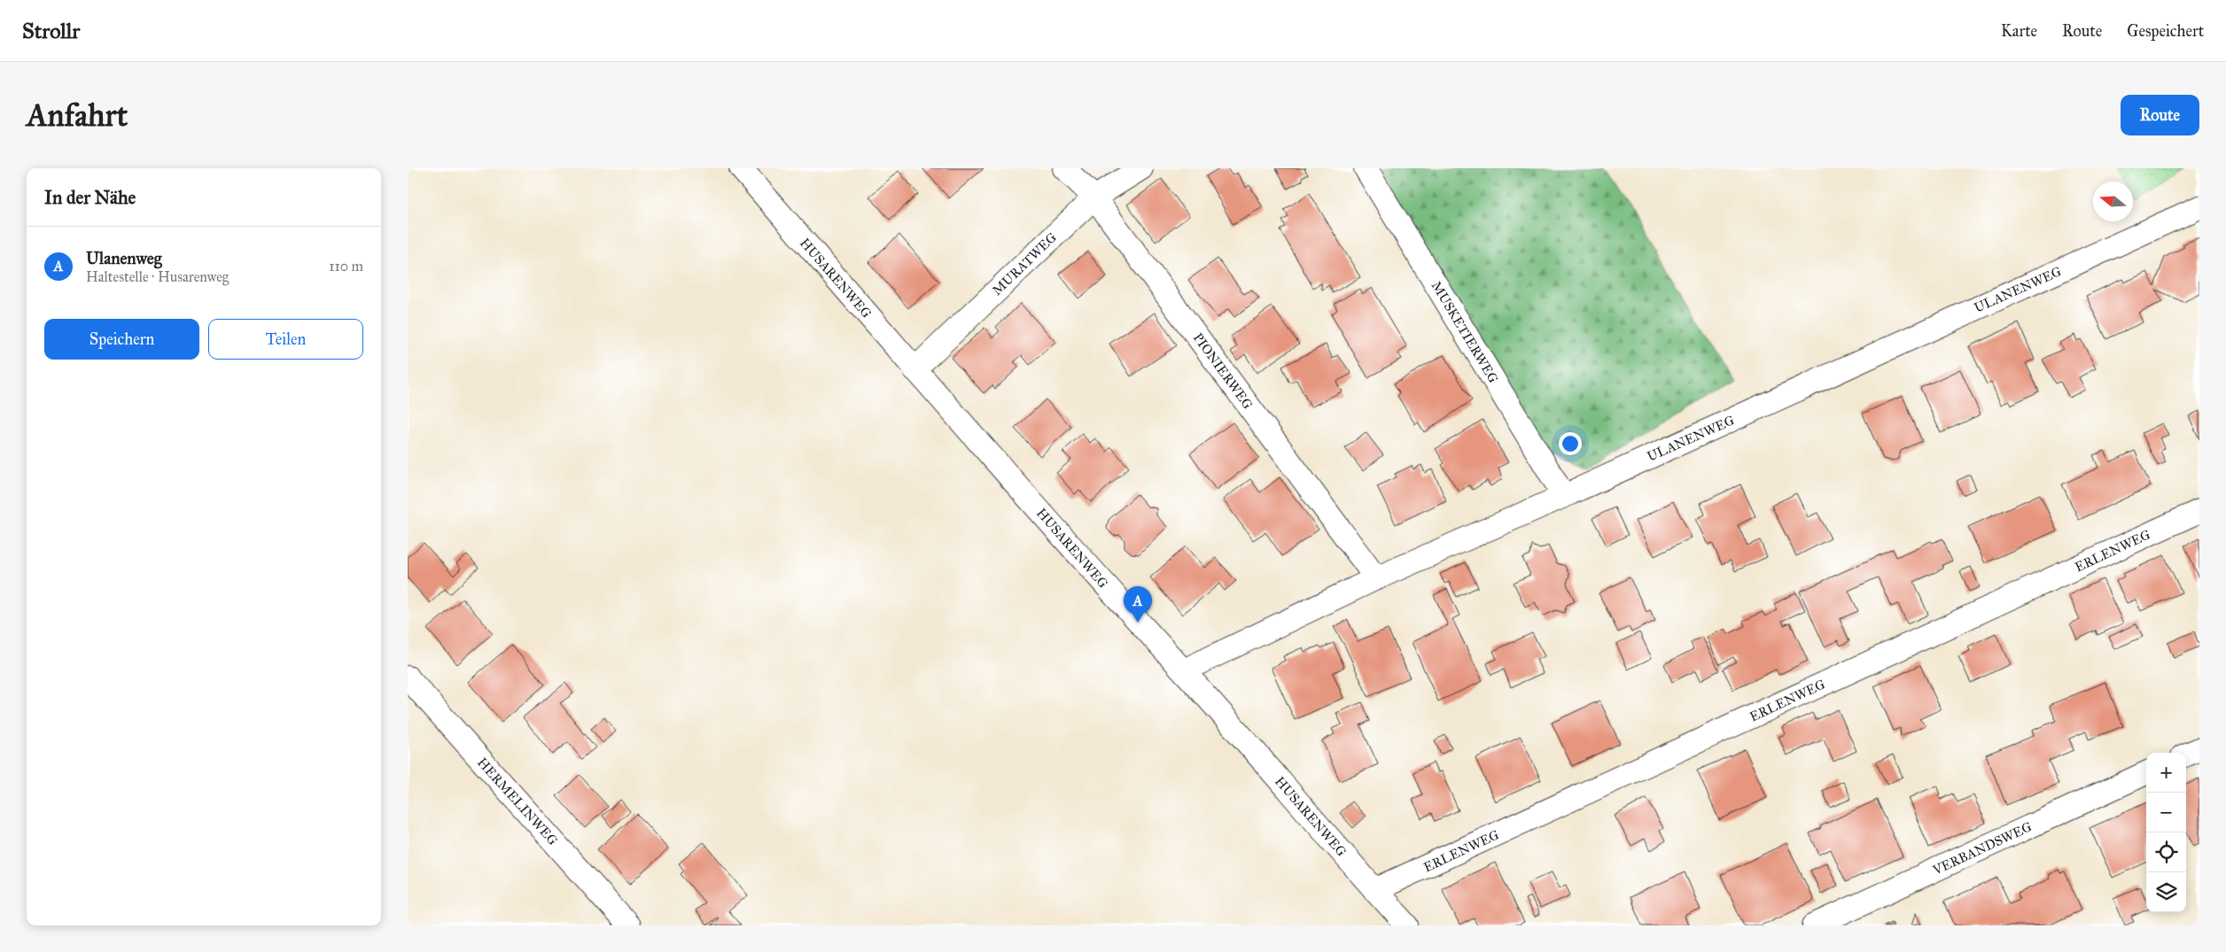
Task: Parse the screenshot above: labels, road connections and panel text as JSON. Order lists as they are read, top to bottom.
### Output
{
  "streets": {
    "street": [
      "MURATWEG",
      "HUSARENWEG",
      "ULANENWEG",
      "MUSKETIERWEG",
      "PIONIERWEG",
      "ERLENWEG",
      "HERMELINWEG",
      "VERBANDSWEG"
    ]
  },
  "crossings": [
    ["MURATWEG", "HUSARENWEG"],
    ["MURATWEG", "PIONIERWEG"],
    ["HUSARENWEG", "ULANENWEG"],
    ["HUSARENWEG", "ERLENWEG"],
    ["ULANENWEG", "MUSKETIERWEG"],
    ["ULANENWEG", "PIONIERWEG"]
  ],
  "north": "left",
  "page": {
    "header": "Strollr",
    "nav": ["Karte", "Route", "Gespeichert"],
    "buttons": [
      "Route",
      ["Speichern", "Teilen"]
    ],
    "title": "Anfahrt",
    "heading": "In der Nähe",
    "list": [
      {
        "mark": "A",
        "name": "Ulanenweg",
        "note": "Haltestelle · Husarenweg",
        "value": "110 m"
      }
    ],
    "pins": "A",
    "map_buttons": ["+", "−"]
  }
}
